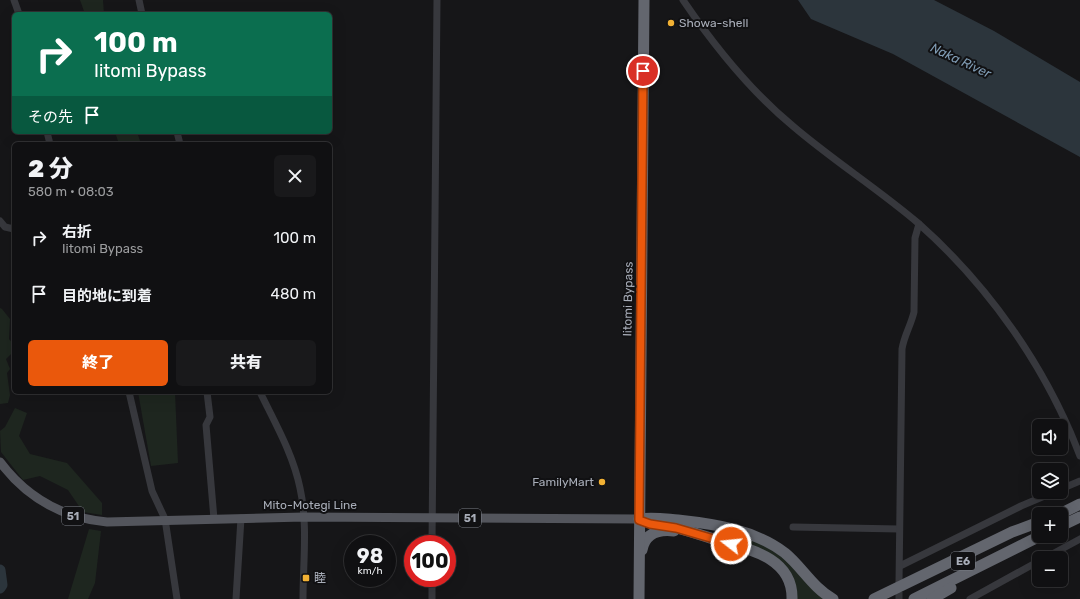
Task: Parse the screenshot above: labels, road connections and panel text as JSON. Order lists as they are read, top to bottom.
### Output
{
  "streets": {
    "highway": ["Iitomi Bypass", "E6"],
    "main road": ["Mito-Motegi Line", "51"]
  },
  "crossings": [
    ["Iitomi Bypass", "Mito-Motegi Line"]
  ],
  "water": ["Naka River"],
  "places": {
    "other": ["Showa-shell", "FamilyMart"],
    "transit": ["睦"]
  },
  "page": {
    "turn": ["100 m", "Iitomi Bypass"],
    "then": "その先",
    "heading": ["2 分", "580 m · 08:03"],
    "list": [
      {
        "name": "右折",
        "note": "Iitomi Bypass",
        "value": "100 m"
      },
      {
        "name": "目的地に到着",
        "value": "480 m"
      }
    ],
    "buttons": ["終了", "共有"],
    "map_buttons": ["+", "−"],
    "speed": "98 km/h",
    "limit": "100"
  }
}
